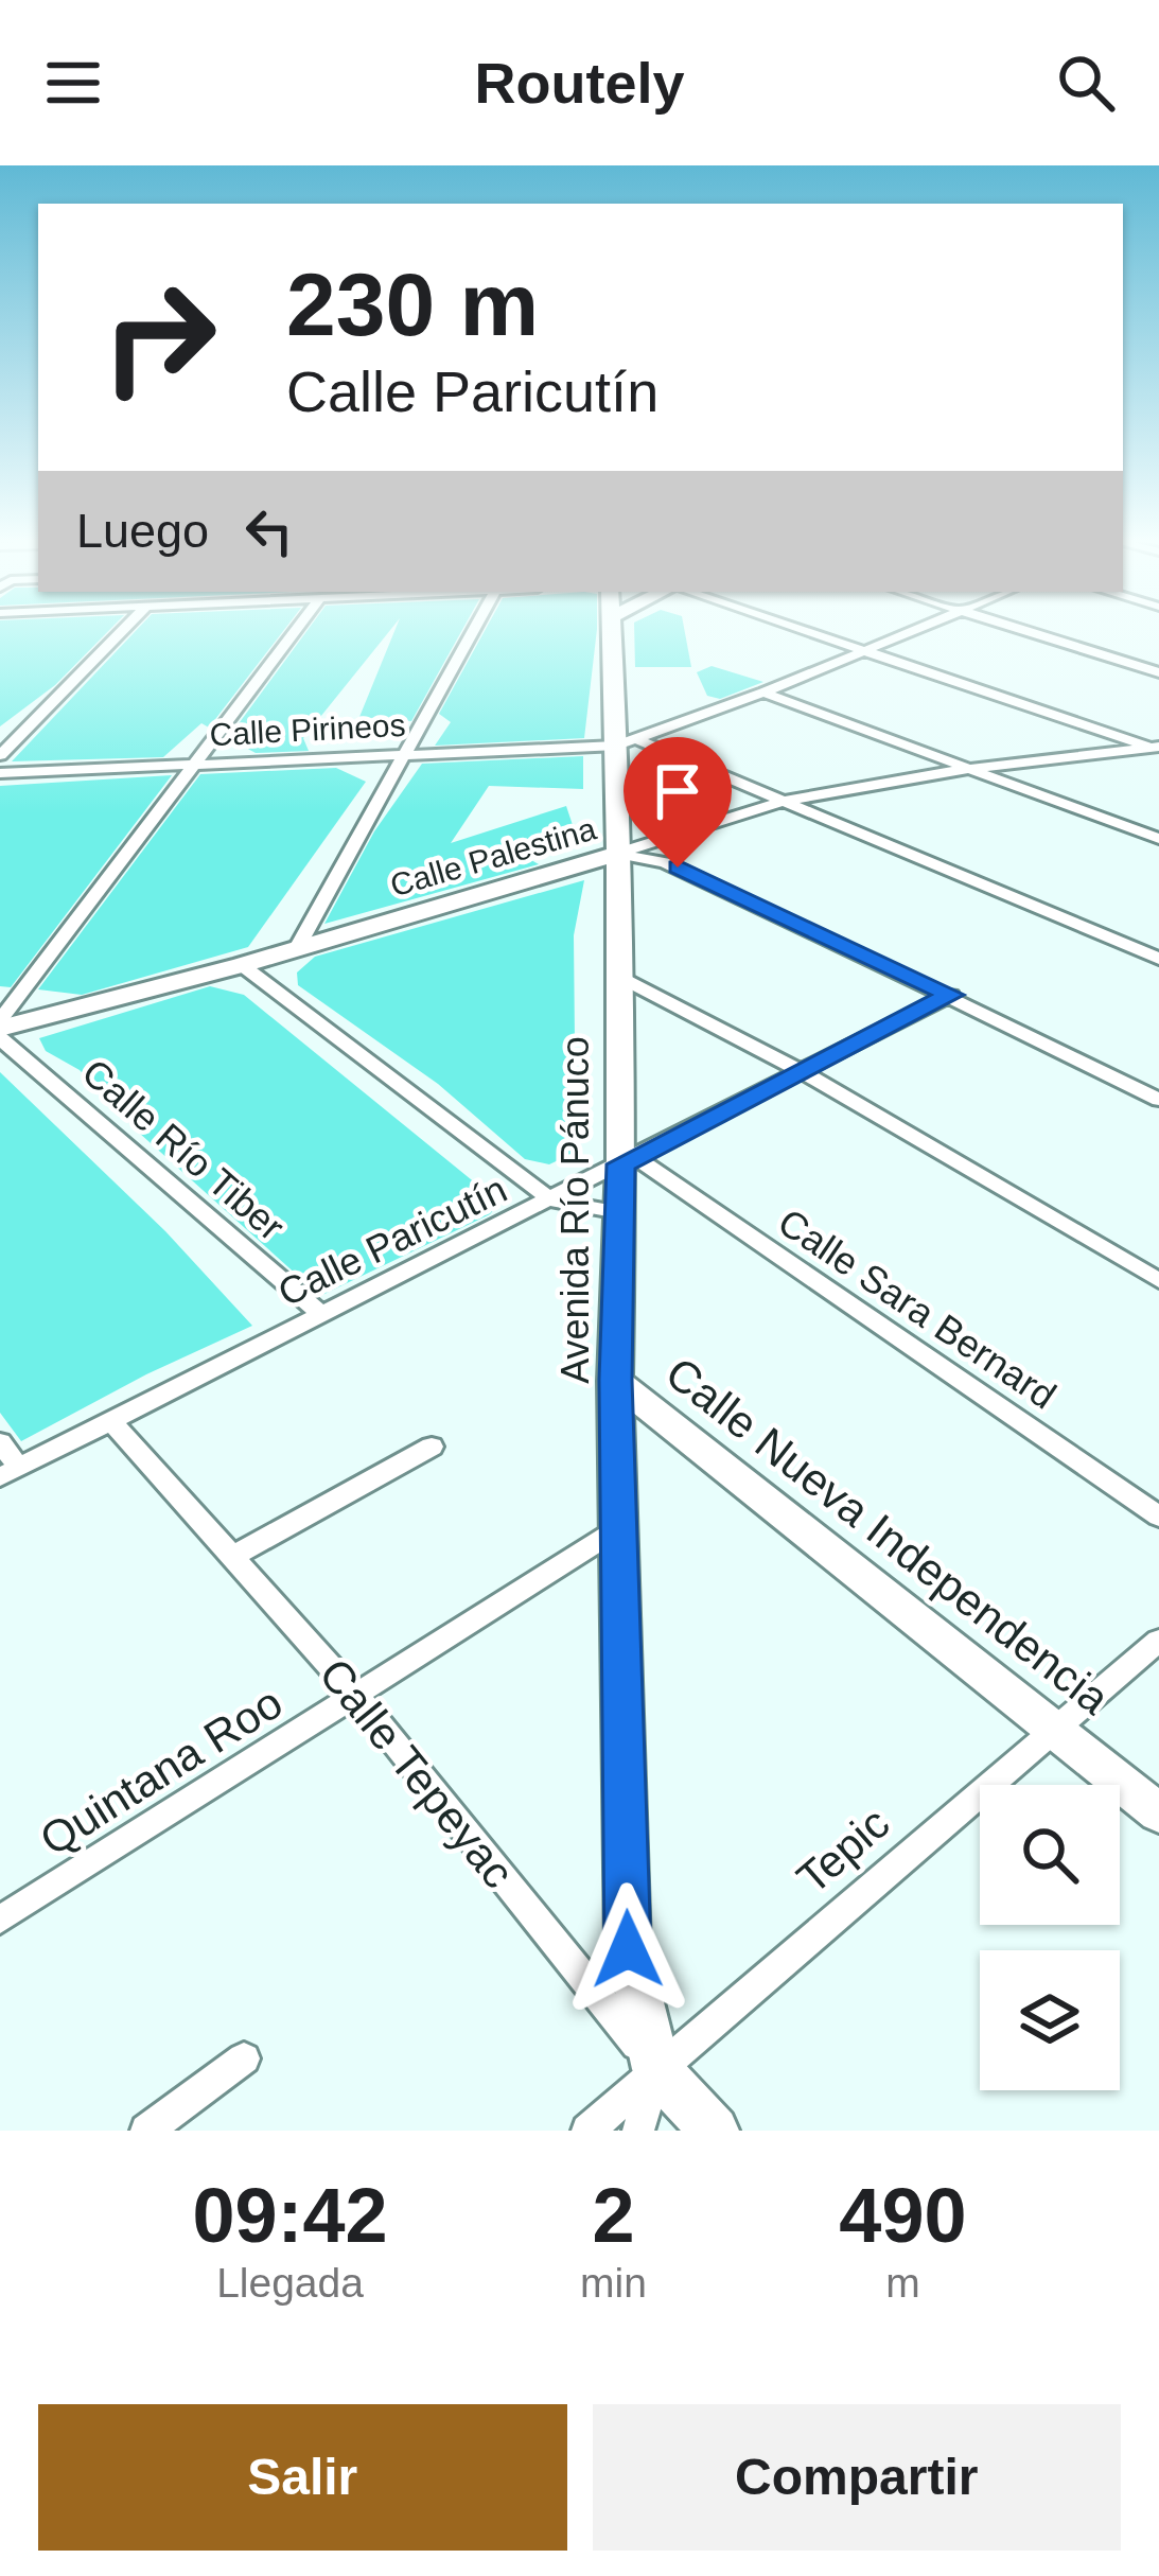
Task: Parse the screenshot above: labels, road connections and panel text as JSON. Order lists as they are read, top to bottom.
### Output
{
  "streets": {
    "street": [
      "Calle Pirineos",
      "Calle Palestina",
      "Calle Río Tiber",
      "Avenida Río Pánuco",
      "Calle Paricutín",
      "Calle Sara Bernard",
      "Calle Nueva Independencia",
      "Quintana Roo",
      "Calle Tepeyac",
      "Tepic"
    ]
  },
  "crossings": [
    ["Calle Pirineos", "Avenida Río Pánuco"],
    ["Calle Palestina", "Calle Río Tiber"],
    ["Calle Palestina", "Avenida Río Pánuco"],
    ["Calle Río Tiber", "Calle Paricutín"],
    ["Avenida Río Pánuco", "Calle Paricutín"],
    ["Avenida Río Pánuco", "Calle Sara Bernard"],
    ["Avenida Río Pánuco", "Calle Nueva Independencia"],
    ["Avenida Río Pánuco", "Quintana Roo"],
    ["Avenida Río Pánuco", "Calle Tepeyac"],
    ["Avenida Río Pánuco", "Tepic"],
    ["Calle Paricutín", "Calle Sara Bernard"],
    ["Calle Paricutín", "Calle Tepeyac"],
    ["Calle Nueva Independencia", "Tepic"],
    ["Quintana Roo", "Calle Tepeyac"],
    ["Calle Tepeyac", "Tepic"]
  ],
  "page": {
    "header": "Routely",
    "turn": ["230 m", "Calle Paricutín"],
    "then": "Luego",
    "eta": [
      "09:42",
      "Llegada",
      "2",
      "min",
      "490",
      "m"
    ],
    "buttons": ["Salir", "Compartir"]
  }
}
